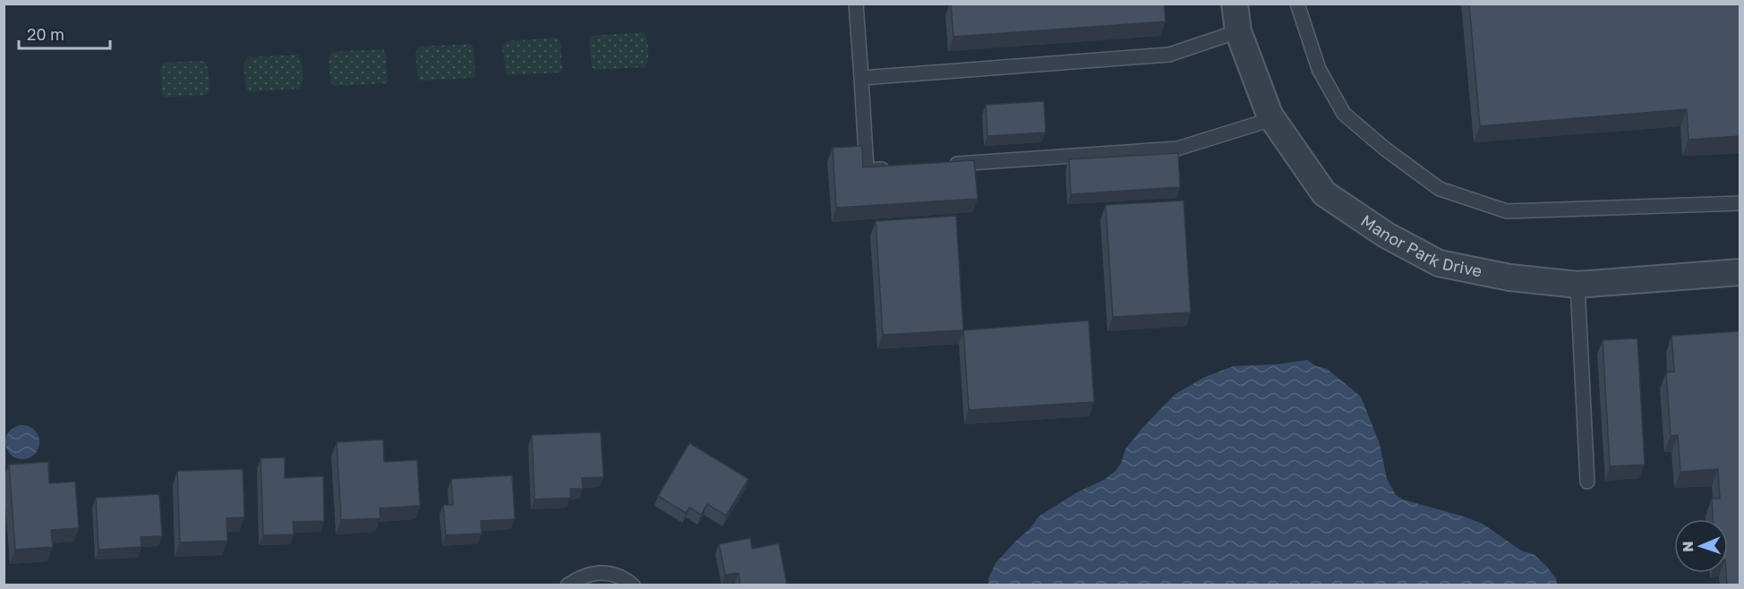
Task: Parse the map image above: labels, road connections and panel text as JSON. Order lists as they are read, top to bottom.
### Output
{
  "streets": {
    "street": ["Manor Park Drive"]
  },
  "scale_bar": "20 m",
  "north": "left"
}
